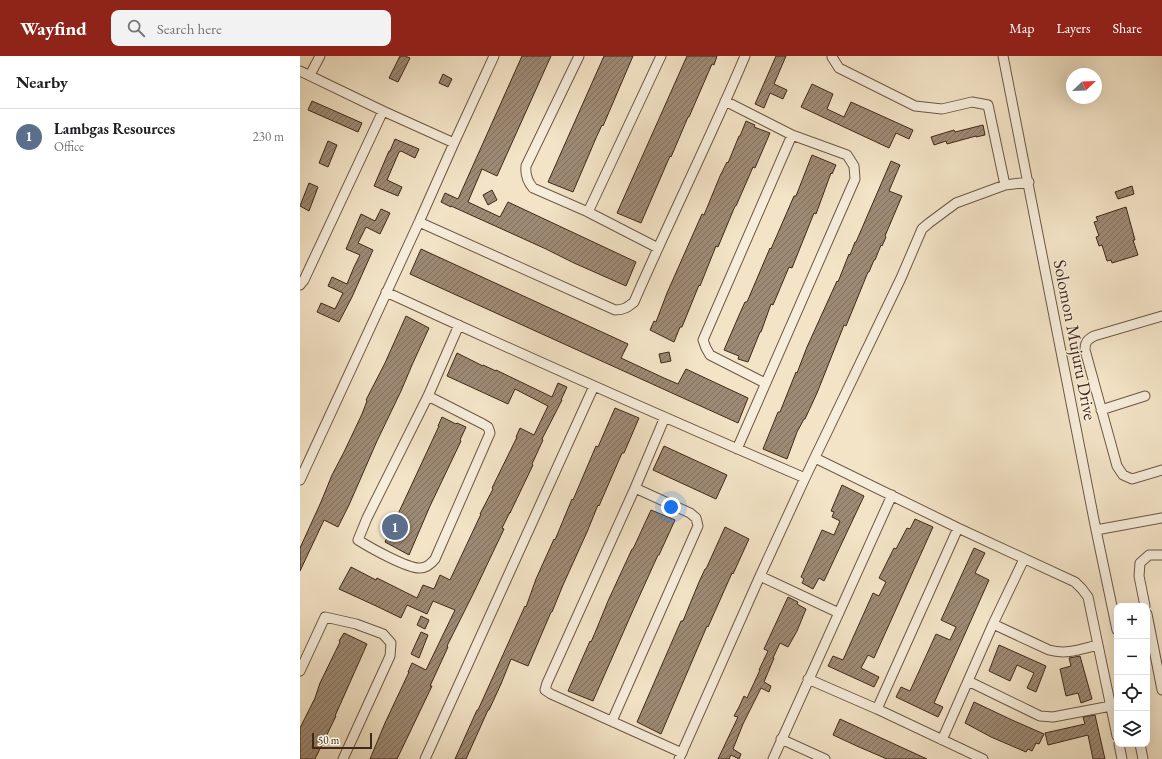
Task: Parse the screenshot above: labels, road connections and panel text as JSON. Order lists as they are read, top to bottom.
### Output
{
  "streets": {
    "street": ["Solomon Mujuru Drive"]
  },
  "scale_bar": "50 m",
  "north": "top right",
  "page": {
    "header": "Wayfind",
    "search": "Search here",
    "nav": ["Map", "Layers", "Share"],
    "heading": "Nearby",
    "list": [
      {
        "mark": "1",
        "name": "Lambgas Resources",
        "note": "Office",
        "value": "230 m"
      }
    ],
    "pins": "1",
    "map_buttons": ["+", "−"],
    "scale": "50 m"
  }
}
